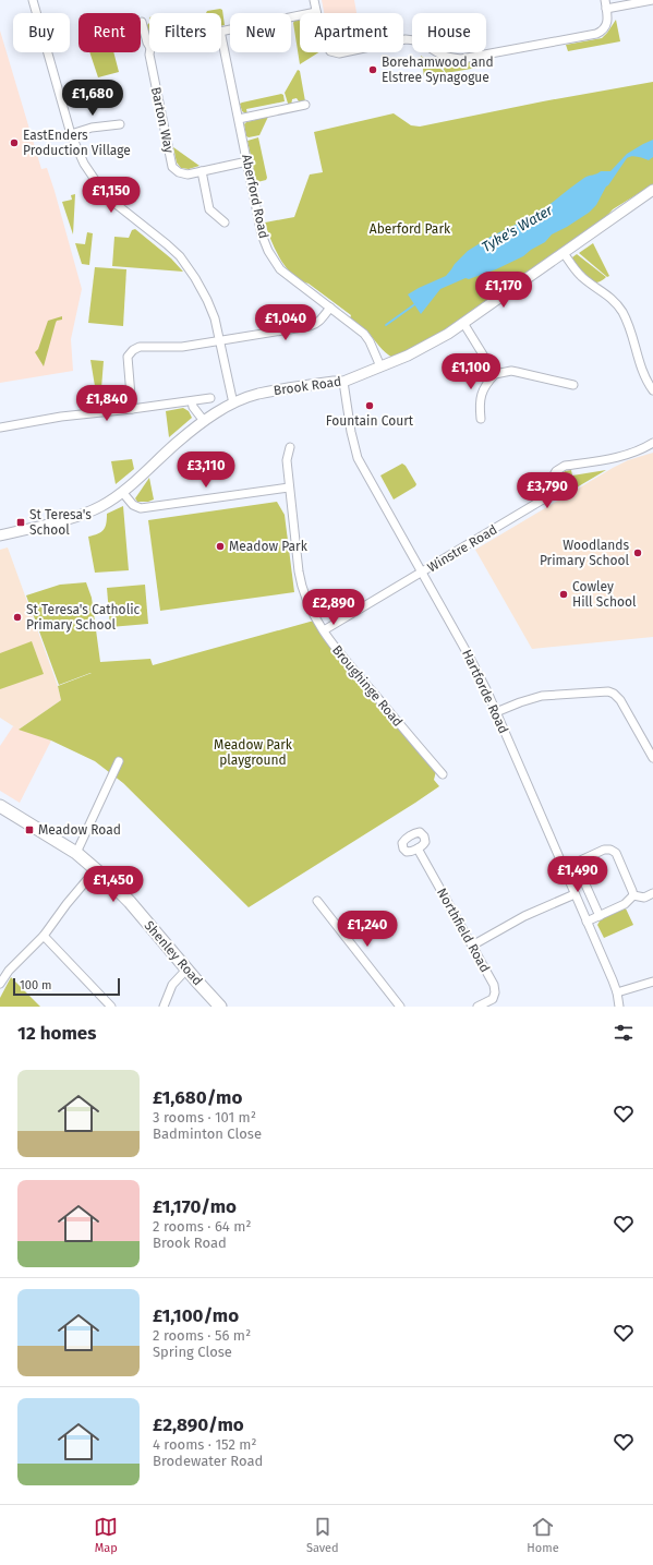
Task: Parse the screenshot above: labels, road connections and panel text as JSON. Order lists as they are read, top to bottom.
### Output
{
  "streets": {
    "main road": ["Shenley Road"],
    "street": [
      "Barton Way",
      "Aberford Road",
      "Brook Road",
      "Winstre Road",
      "Broughinge Road",
      "Hartforde Road",
      "Northfield Road"
    ]
  },
  "crossings": [
    ["Barton Way", "Aberford Road"],
    ["Aberford Road", "Brook Road"],
    ["Brook Road", "Hartforde Road"],
    ["Winstre Road", "Broughinge Road"],
    ["Winstre Road", "Hartforde Road"]
  ],
  "water": ["Tyke's Water"],
  "parks": ["Aberford Park", "Meadow Park playground"],
  "places": {
    "other": [
      "Borehamwood and Elstree Synagogue",
      "EastEnders Production Village",
      "Fountain Court",
      "Meadow Park",
      "Woodlands Primary School",
      "Cowley Hill School",
      "St Teresa's Catholic Primary School"
    ],
    "transit": ["St Teresa's School", "Meadow Road"]
  },
  "scale_bar": "100 m",
  "page": {
    "chip": [
      "Buy",
      "Rent",
      "Filters",
      "New",
      "Apartment",
      "House"
    ],
    "price": [
      "£1,680",
      "£1,150",
      "£1,170",
      "£1,040",
      "£1,100",
      "£1,840",
      "£3,110",
      "£3,790",
      "£2,890",
      "£1,490",
      "£1,450",
      "£1,240"
    ],
    "scale": "100 m",
    "heading": "12 homes",
    "list": [
      {
        "name": "£1,680/mo",
        "note": "3 rooms · 101 m² · Badminton Close"
      },
      {
        "name": "£1,170/mo",
        "note": "2 rooms · 64 m² · Brook Road"
      },
      {
        "name": "£1,100/mo",
        "note": "2 rooms · 56 m² · Spring Close"
      },
      {
        "name": "£2,890/mo",
        "note": "4 rooms · 152 m² · Brodewater Road"
      }
    ],
    "tabs": ["Map", "Saved", "Home"]
  }
}
